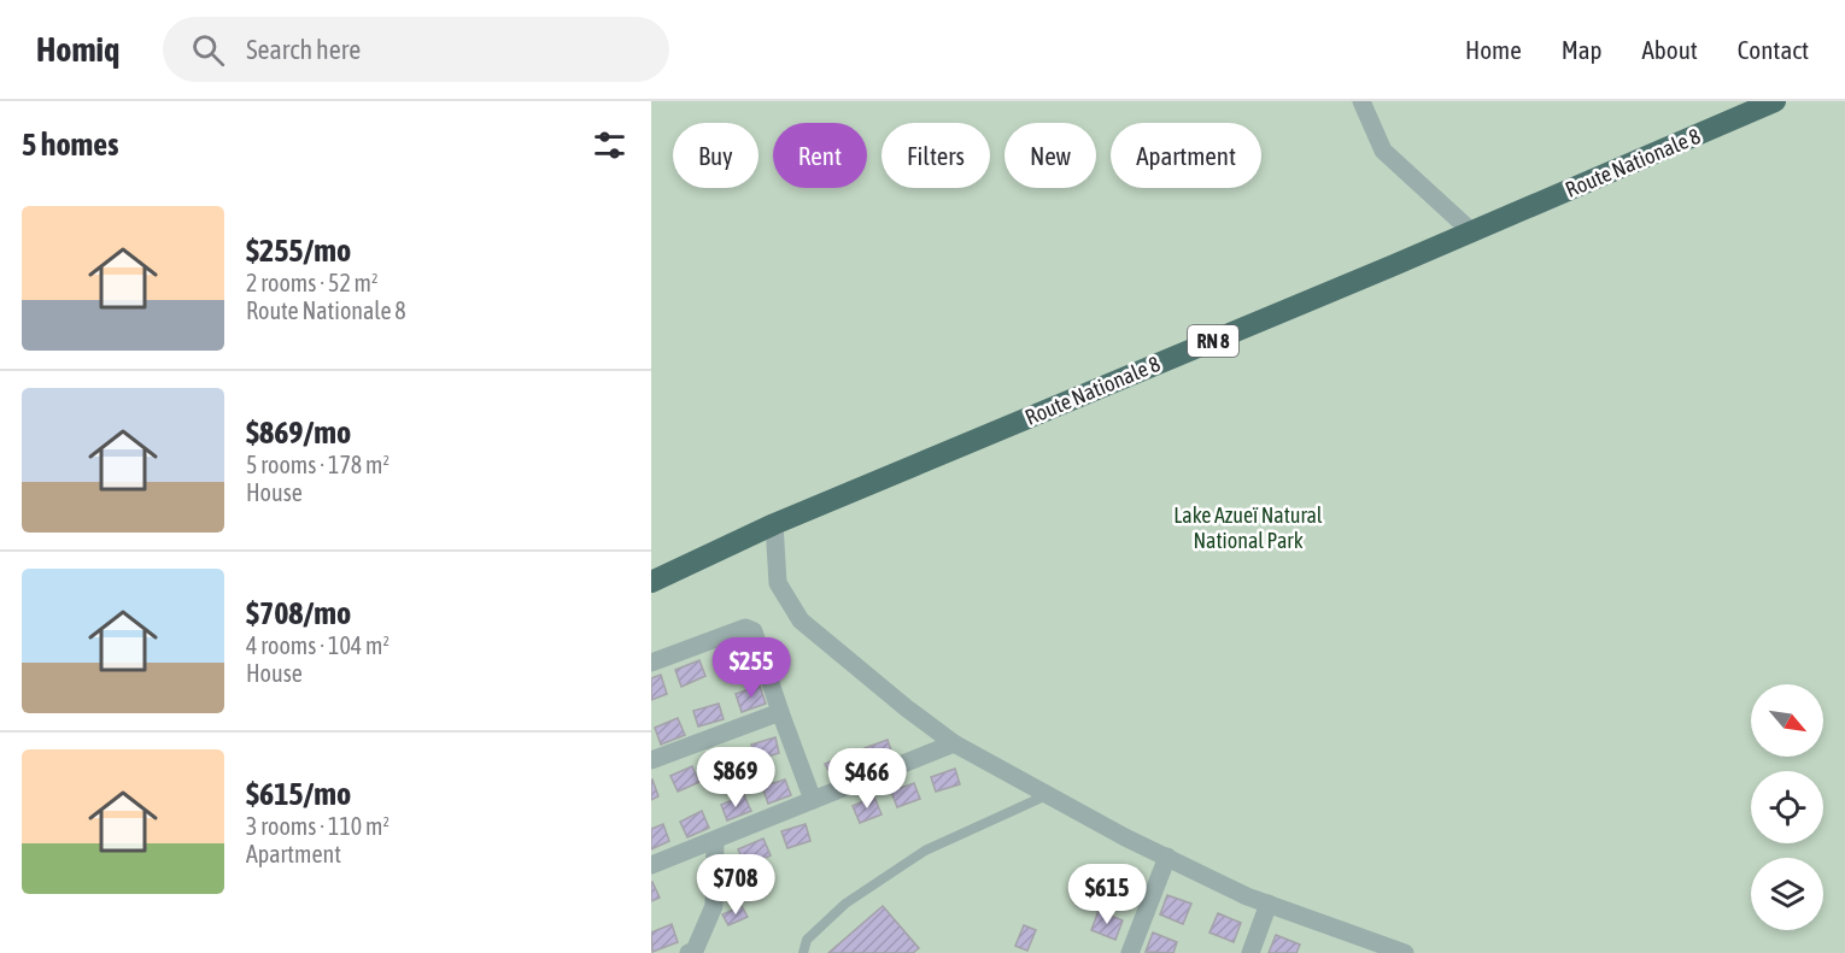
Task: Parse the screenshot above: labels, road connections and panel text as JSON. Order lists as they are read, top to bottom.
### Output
{
  "streets": {
    "main road": ["Route Nationale 8", "RN 8"]
  },
  "parks": ["Lake Azueï Natural National Park"],
  "north": "bottom right",
  "page": {
    "header": "Homiq",
    "search": "Search here",
    "nav": [
      "Home",
      "Map",
      "About",
      "Contact"
    ],
    "heading": "5 homes",
    "chip": [
      "Buy",
      "Rent",
      "Filters",
      "New",
      "Apartment"
    ],
    "list": [
      {
        "name": "$255/mo",
        "note": "2 rooms · 52 m² · Route Nationale 8"
      },
      {
        "name": "$869/mo",
        "note": "5 rooms · 178 m² · House"
      },
      {
        "name": "$708/mo",
        "note": "4 rooms · 104 m² · House"
      },
      {
        "name": "$615/mo",
        "note": "3 rooms · 110 m² · Apartment"
      }
    ],
    "price": [
      "$255",
      "$869",
      "$466",
      "$708",
      "$615"
    ]
  }
}
